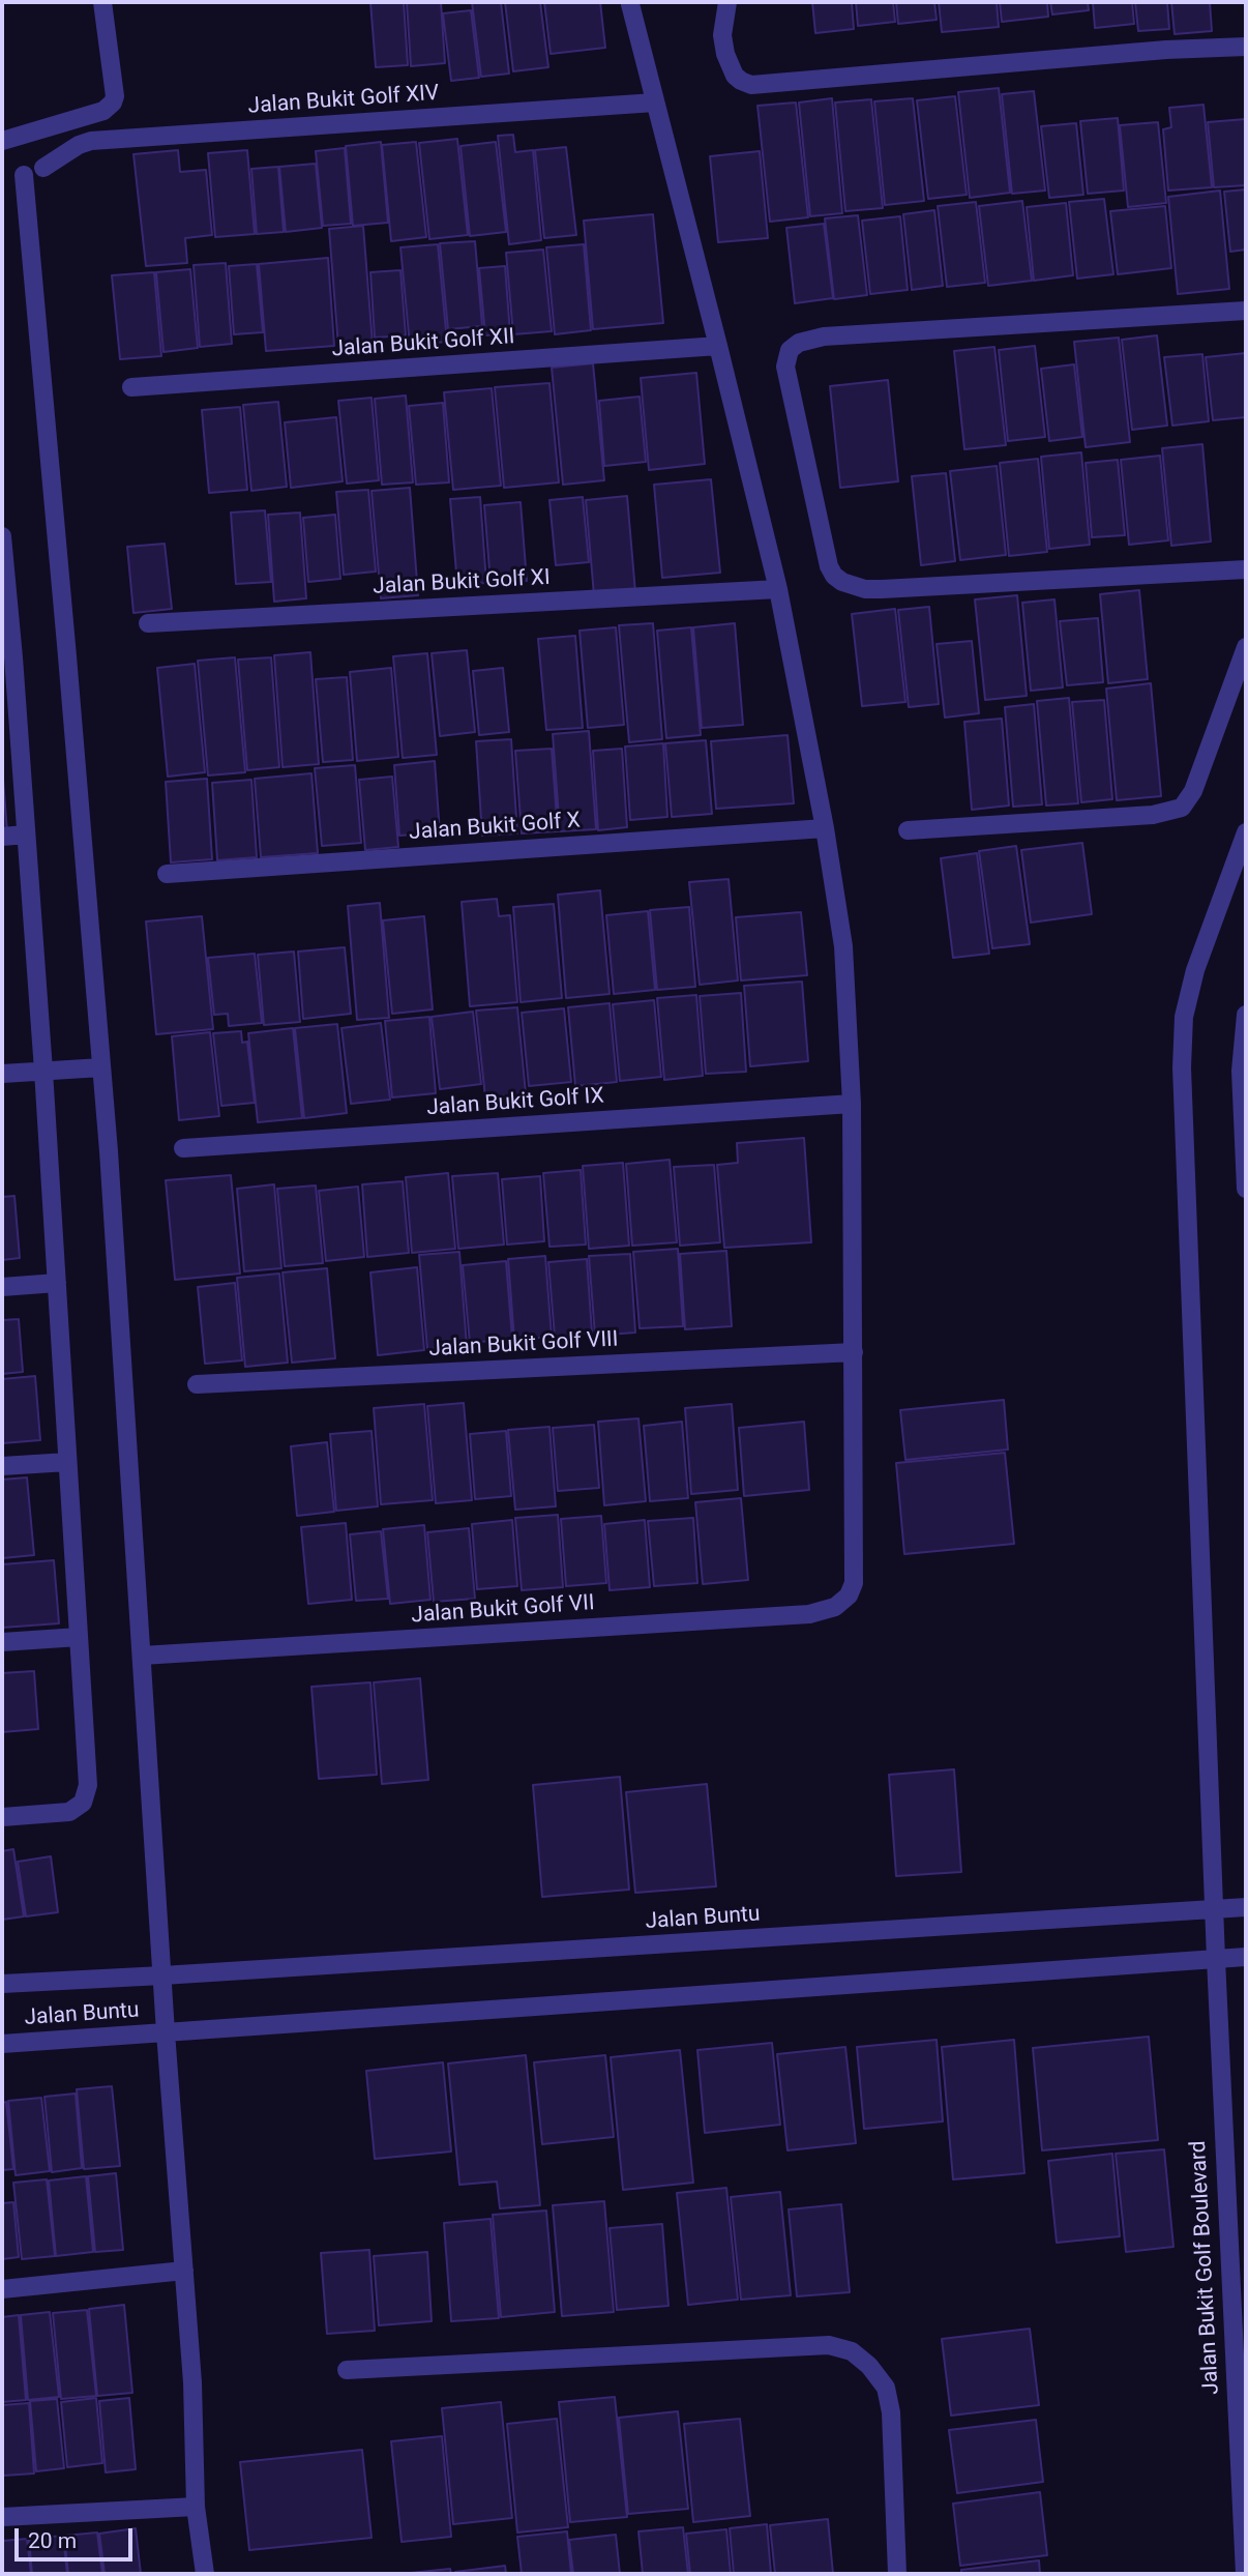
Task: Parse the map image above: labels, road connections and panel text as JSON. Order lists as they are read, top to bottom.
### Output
{
  "streets": {
    "street": [
      "Jalan Bukit Golf XIV",
      "Jalan Bukit Golf XII",
      "Jalan Bukit Golf XI",
      "Jalan Bukit Golf X",
      "Jalan Bukit Golf IX",
      "Jalan Bukit Golf VIII",
      "Jalan Bukit Golf VII",
      "Jalan Buntu",
      "Jalan Bukit Golf Boulevard"
    ]
  },
  "crossings": [
    ["Jalan Bukit Golf VIII", "Jalan Bukit Golf VII"],
    ["Jalan Buntu", "Jalan Bukit Golf Boulevard"]
  ],
  "scale_bar": "20 m"
}
